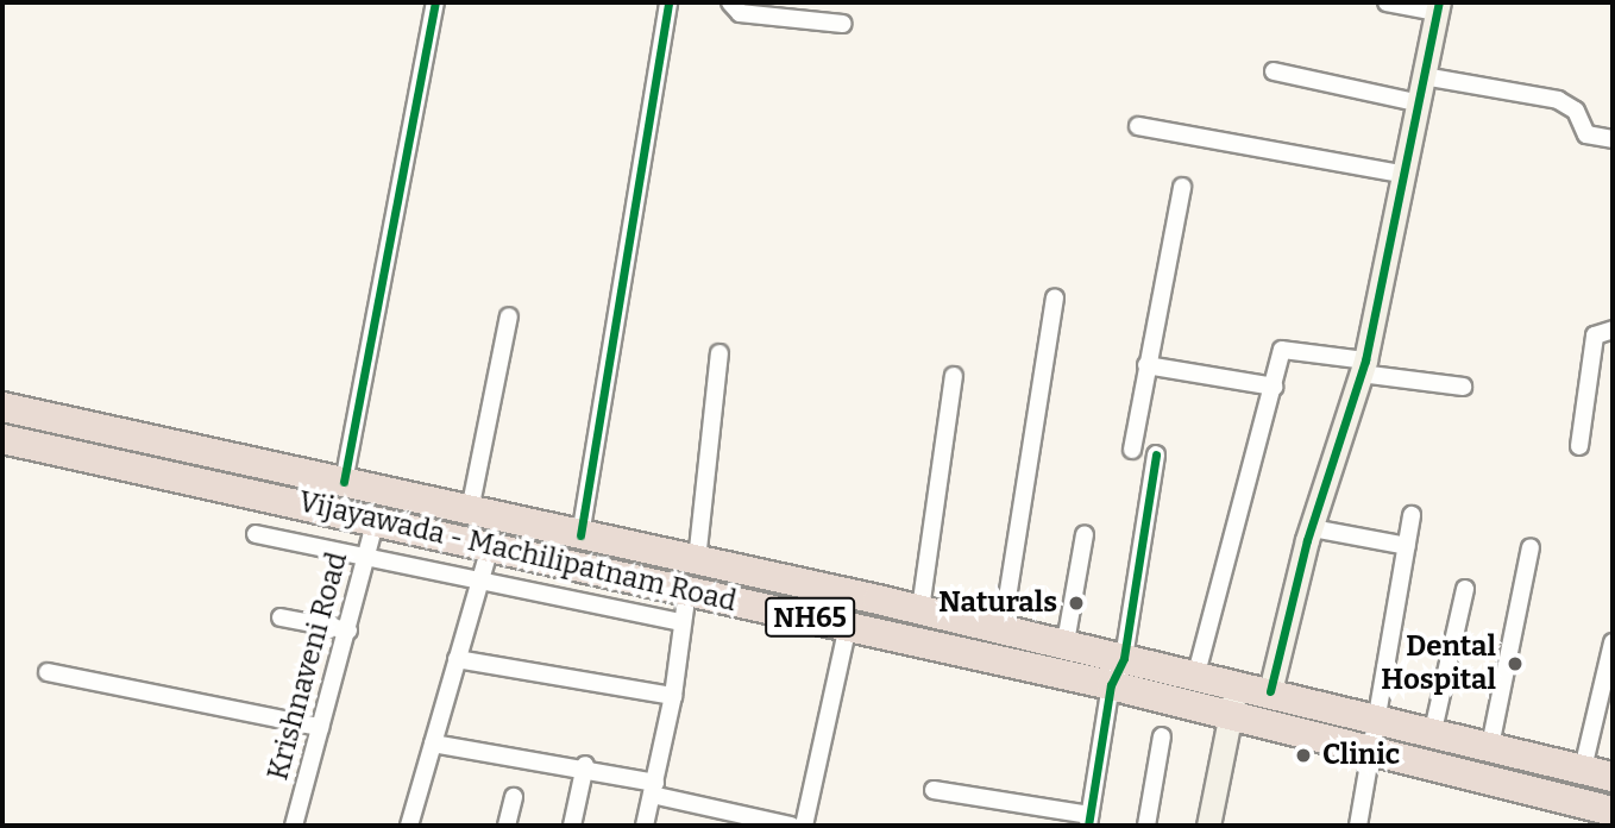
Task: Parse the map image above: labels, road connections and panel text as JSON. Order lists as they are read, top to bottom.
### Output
{
  "streets": {
    "highway": ["Vijayawada - Machilipatnam Road", "NH65"],
    "street": ["Krishnaveni Road"]
  },
  "crossings": [
    ["Vijayawada - Machilipatnam Road", "Krishnaveni Road"]
  ],
  "places": ["Naturals", "Dental Hospital", "Clinic"]
}
